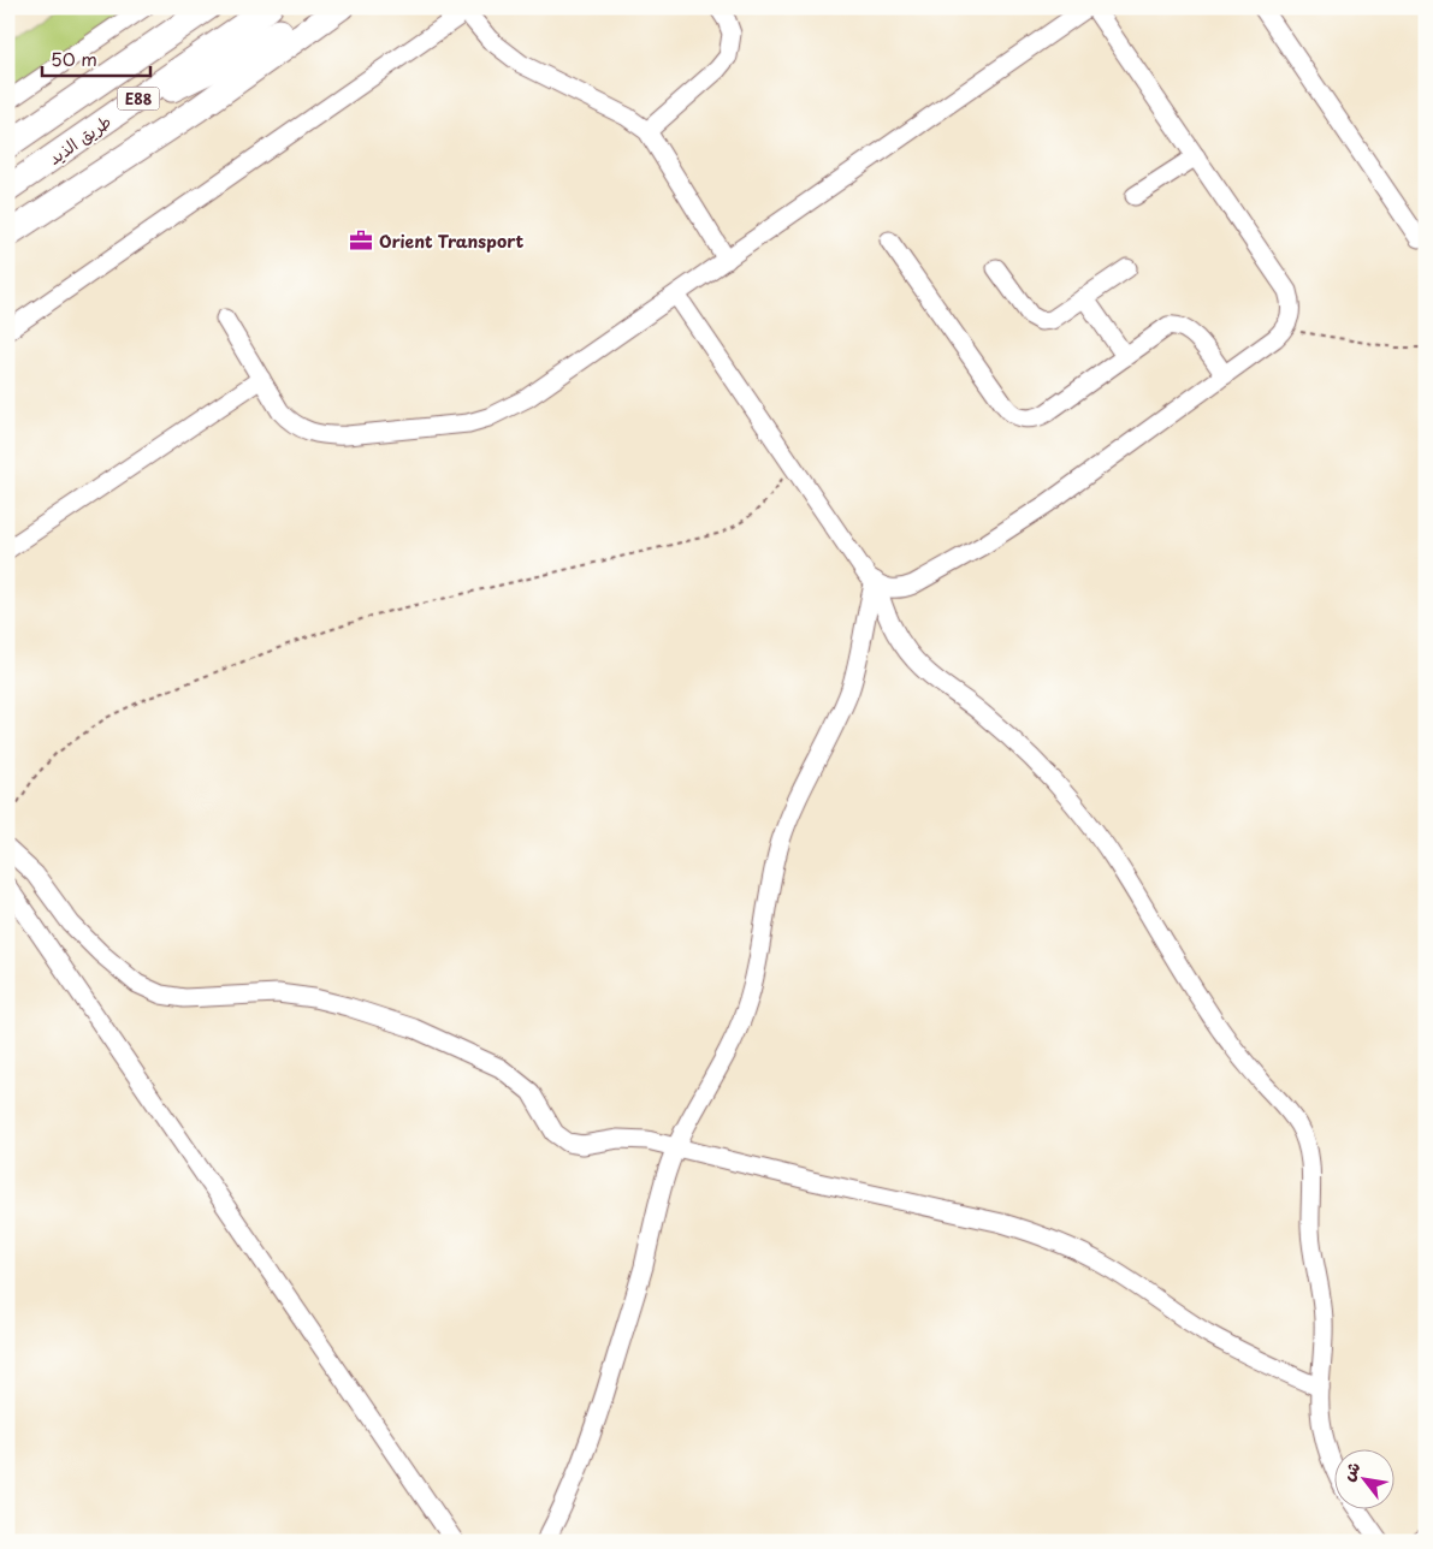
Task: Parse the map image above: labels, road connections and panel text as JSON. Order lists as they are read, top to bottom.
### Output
{
  "streets": {
    "highway": ["E88", "طريق الذيد"]
  },
  "places": {
    "office": ["Orient Transport"]
  },
  "scale_bar": "50 m",
  "north": "top left"
}
